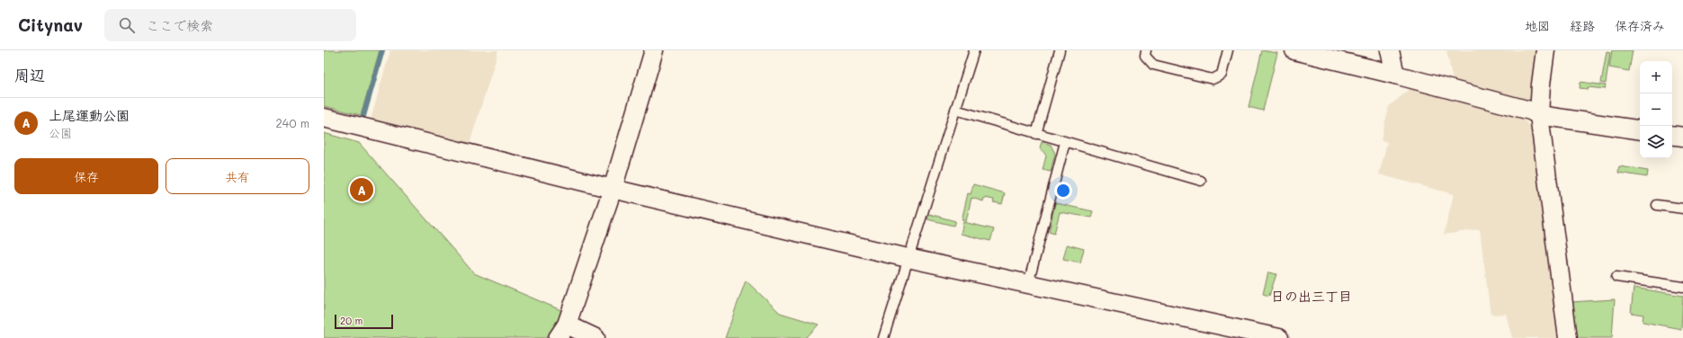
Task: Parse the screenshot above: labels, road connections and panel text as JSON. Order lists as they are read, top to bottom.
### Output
{
  "districts": ["日の出三丁目"],
  "scale_bar": "20 m",
  "page": {
    "header": "Citynav",
    "search": "ここで検索",
    "nav": ["地図", "経路", "保存済み"],
    "heading": "周辺",
    "map_buttons": ["+", "−"],
    "list": [
      {
        "mark": "A",
        "name": "上尾運動公園",
        "note": "公園",
        "value": "240 m"
      }
    ],
    "buttons": ["保存", "共有"],
    "pins": "A",
    "scale": "20 m"
  }
}
